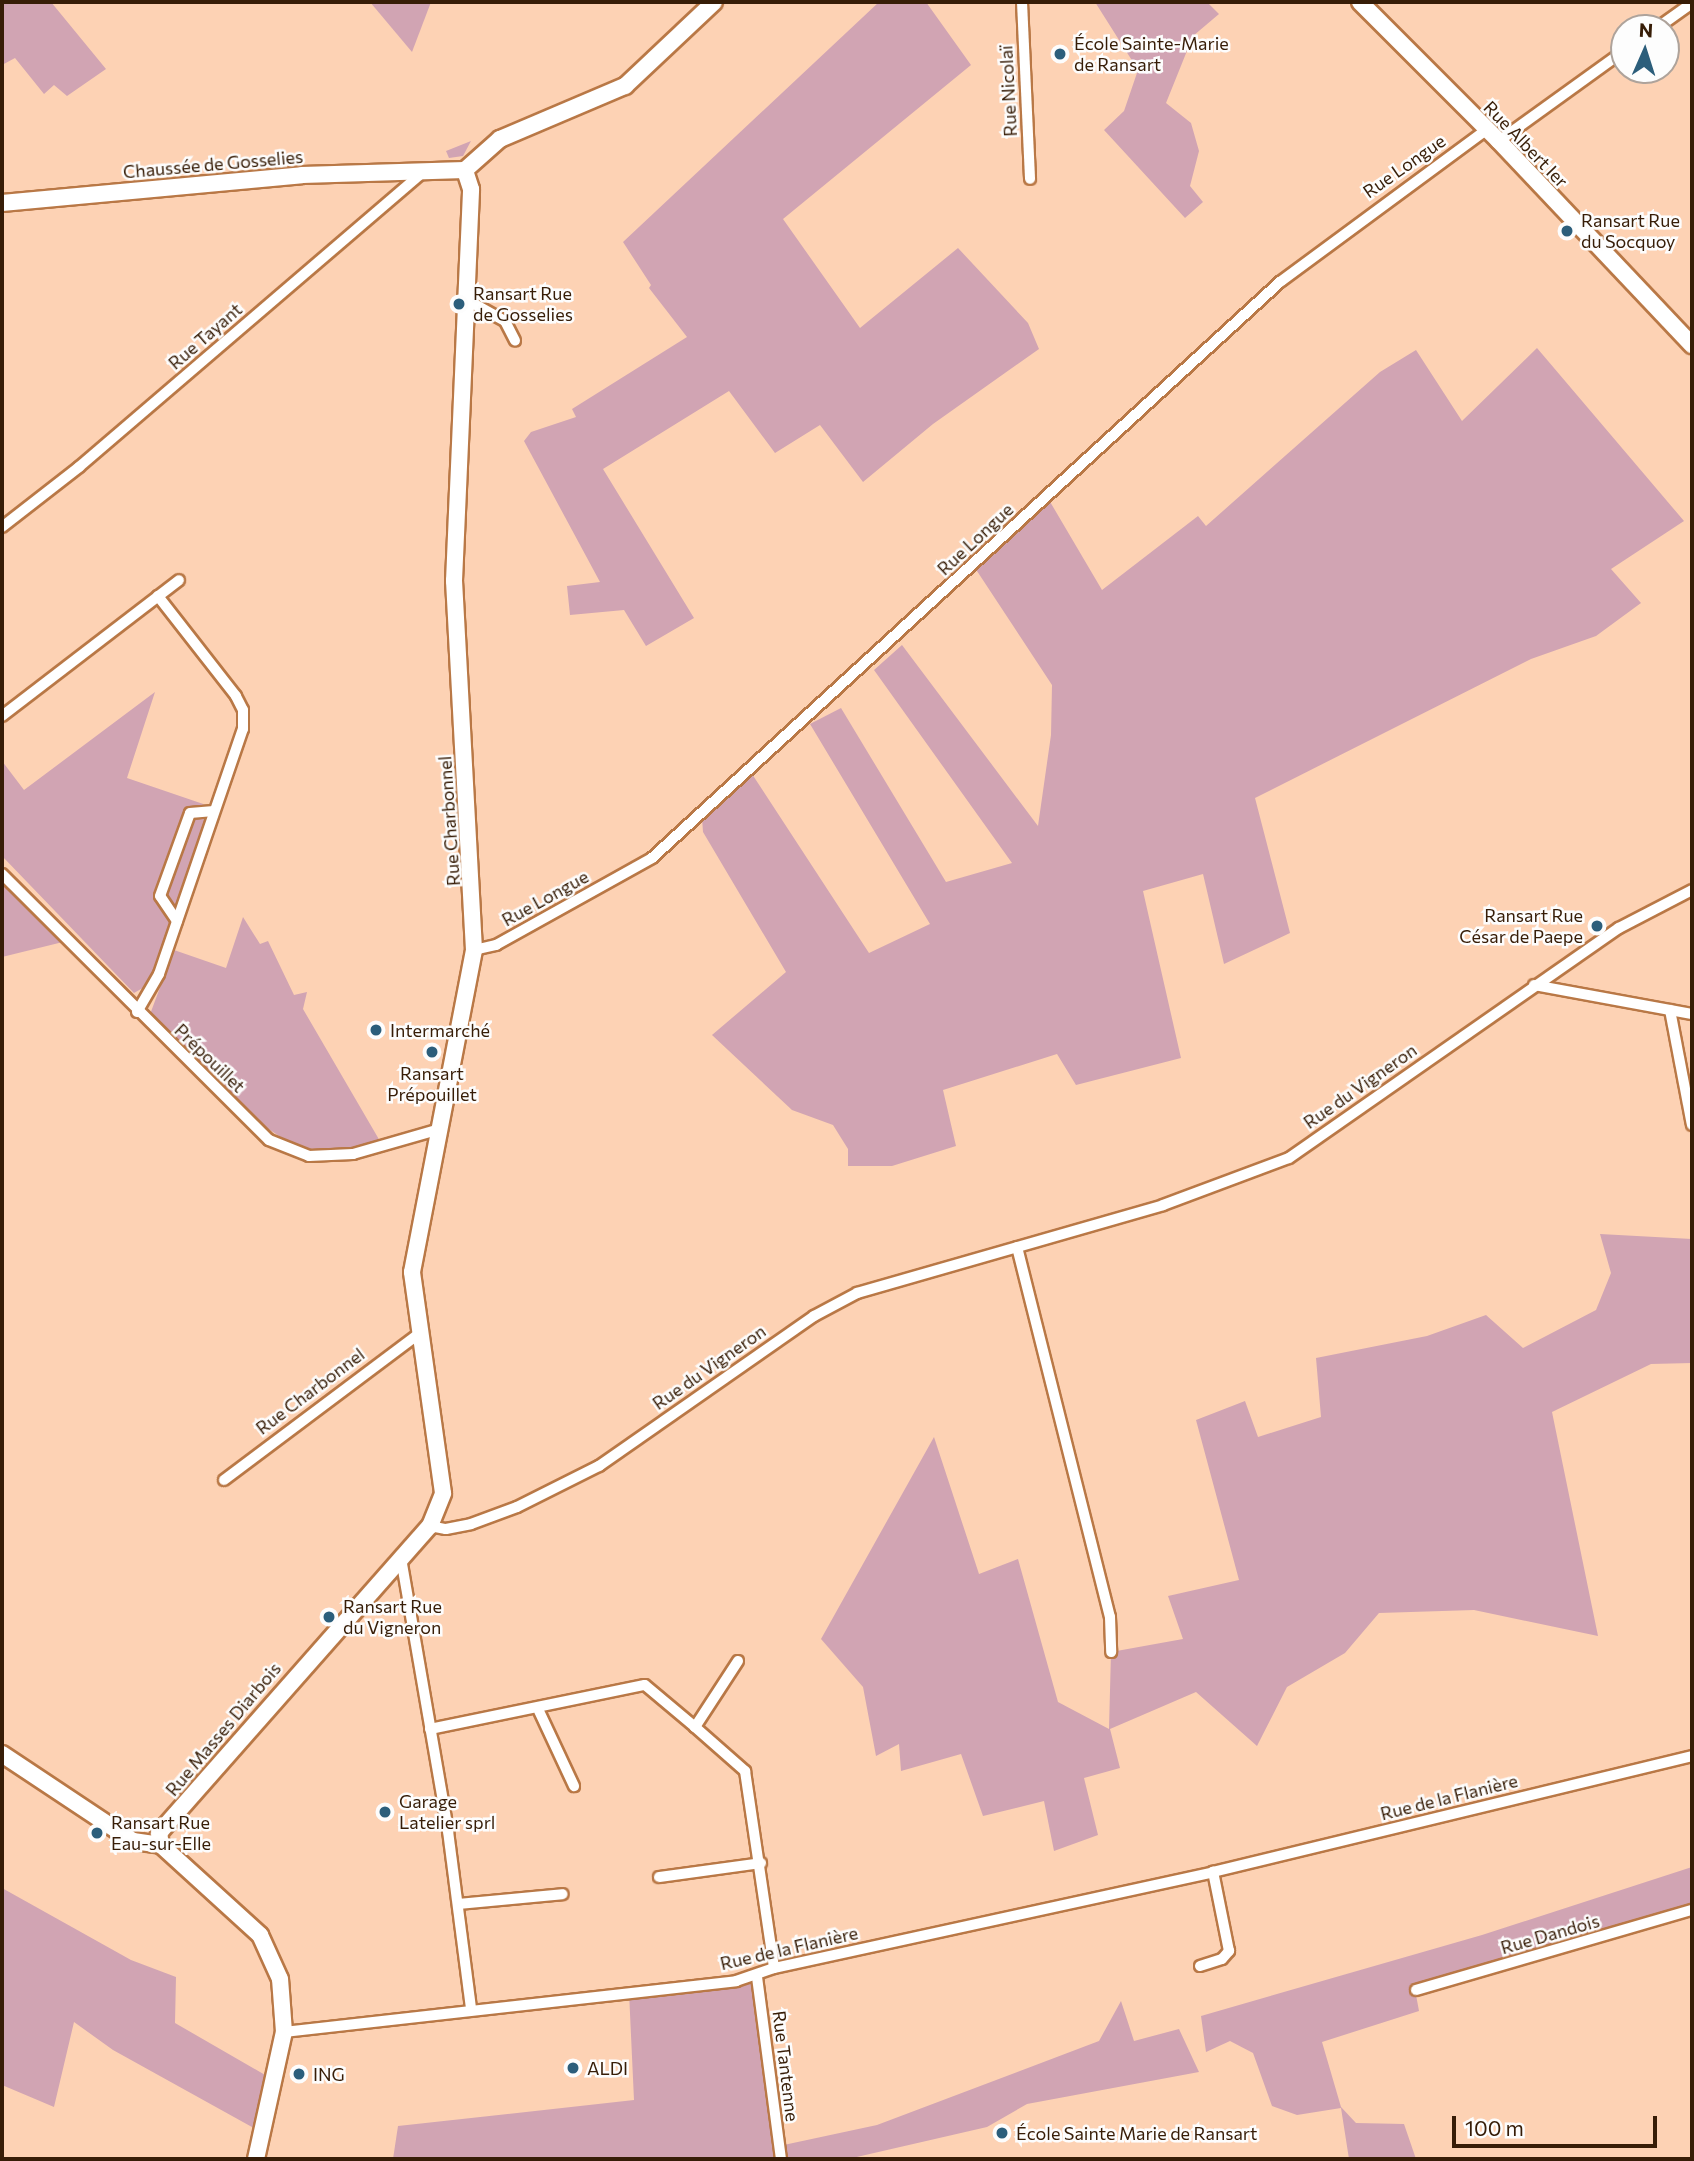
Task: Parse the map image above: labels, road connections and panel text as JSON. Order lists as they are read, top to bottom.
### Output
{
  "streets": {
    "street": [
      "Rue Nicolaï",
      "Rue Albert Ier",
      "Chaussée de Gosselies",
      "Rue Longue",
      "Rue Tayant",
      "Rue Charbonnel",
      "Prépouillet",
      "Rue du Vigneron",
      "Rue Masses Diarbois",
      "Rue de la Flanière",
      "Rue Dandois",
      "Rue Tantenne"
    ]
  },
  "crossings": [
    ["Rue Albert Ier", "Rue Longue"],
    ["Chaussée de Gosselies", "Rue Tayant"],
    ["Chaussée de Gosselies", "Rue Charbonnel"],
    ["Rue Longue", "Rue Charbonnel"],
    ["Rue Charbonnel", "Prépouillet"],
    ["Rue Charbonnel", "Rue du Vigneron"],
    ["Rue Charbonnel", "Rue Masses Diarbois"],
    ["Rue du Vigneron", "Rue Masses Diarbois"],
    ["Rue de la Flanière", "Rue Tantenne"]
  ],
  "places": [
    "École Sainte-Marie de Ransart",
    "Ransart Rue du Socquoy",
    "Ransart Rue de Gosselies",
    "Ransart Rue César de Paepe",
    "Intermarché",
    "Ransart Prépouillet",
    "Ransart Rue du Vigneron",
    "Garage Latelier sprl",
    "Ransart Rue Eau-sur-Elle",
    "ALDI",
    "ING",
    "École Sainte Marie de Ransart"
  ],
  "scale_bar": "100 m",
  "north": "top"
}
